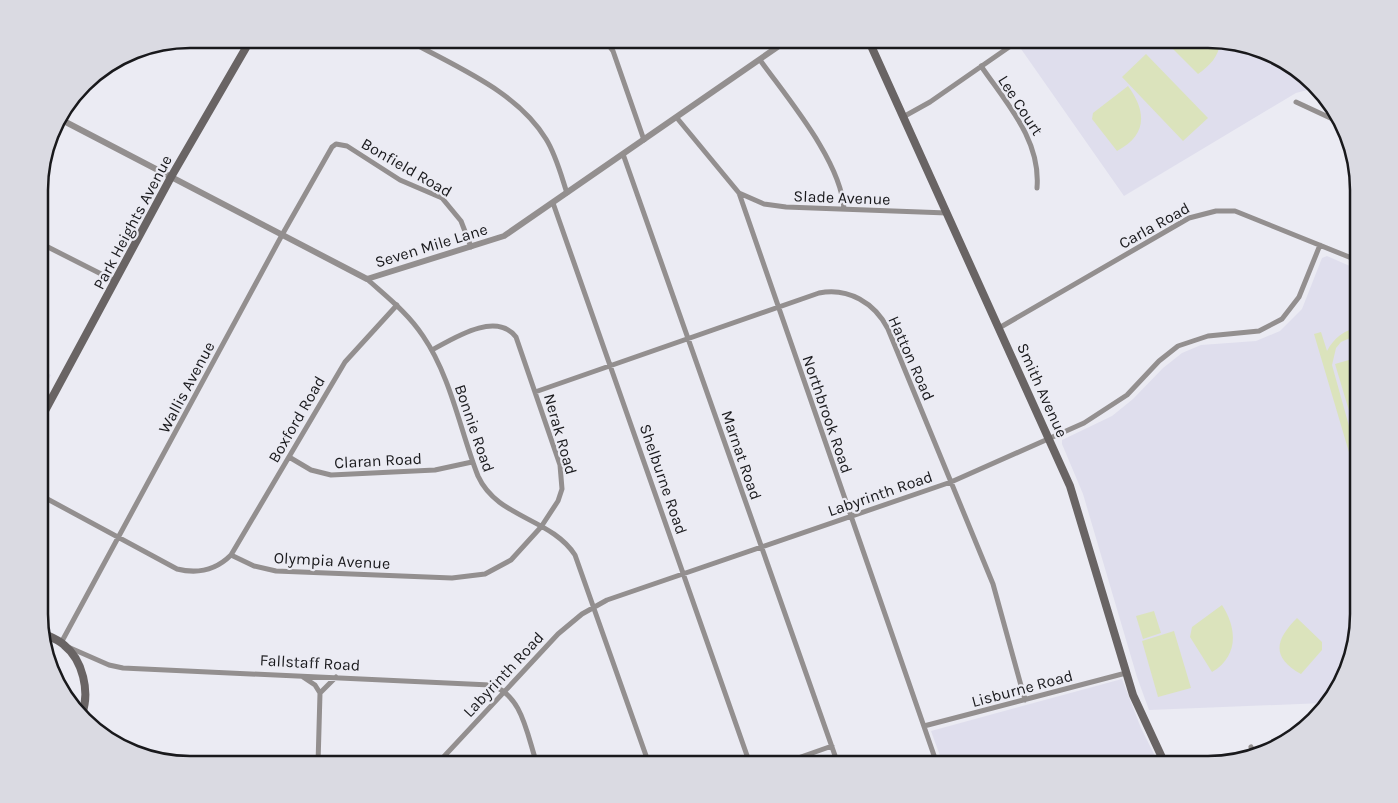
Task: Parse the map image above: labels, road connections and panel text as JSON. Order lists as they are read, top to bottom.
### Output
{
  "streets": {
    "main road": ["Park Heights Avenue", "Smith Avenue", "Fallstaff Road"],
    "street": [
      "Lee Court",
      "Bonfield Road",
      "Slade Avenue",
      "Carla Road",
      "Seven Mile Lane",
      "Hatton Road",
      "Wallis Avenue",
      "Northbrook Road",
      "Boxford Road",
      "Bonnie Road",
      "Nerak Road",
      "Marnat Road",
      "Claran Road",
      "Shelburne Road",
      "Labyrinth Road",
      "Olympia Avenue",
      "Lisburne Road"
    ]
  },
  "crossings": [
    ["Bonfield Road", "Seven Mile Lane"],
    ["Bonfield Road", "Wallis Avenue"],
    ["Slade Avenue", "Smith Avenue"],
    ["Slade Avenue", "Northbrook Road"],
    ["Park Heights Avenue", "Seven Mile Lane"],
    ["Carla Road", "Smith Avenue"],
    ["Carla Road", "Labyrinth Road"],
    ["Seven Mile Lane", "Wallis Avenue"],
    ["Seven Mile Lane", "Northbrook Road"],
    ["Seven Mile Lane", "Bonnie Road"],
    ["Seven Mile Lane", "Marnat Road"],
    ["Seven Mile Lane", "Shelburne Road"],
    ["Hatton Road", "Northbrook Road"],
    ["Hatton Road", "Nerak Road"],
    ["Hatton Road", "Marnat Road"],
    ["Hatton Road", "Shelburne Road"],
    ["Hatton Road", "Labyrinth Road"],
    ["Hatton Road", "Lisburne Road"],
    ["Wallis Avenue", "Fallstaff Road"],
    ["Smith Avenue", "Labyrinth Road"],
    ["Smith Avenue", "Lisburne Road"],
    ["Northbrook Road", "Labyrinth Road"],
    ["Northbrook Road", "Lisburne Road"],
    ["Boxford Road", "Bonnie Road"],
    ["Boxford Road", "Claran Road"],
    ["Boxford Road", "Olympia Avenue"],
    ["Bonnie Road", "Nerak Road"],
    ["Bonnie Road", "Claran Road"],
    ["Bonnie Road", "Labyrinth Road"],
    ["Bonnie Road", "Olympia Avenue"],
    ["Nerak Road", "Olympia Avenue"],
    ["Marnat Road", "Labyrinth Road"],
    ["Shelburne Road", "Labyrinth Road"],
    ["Labyrinth Road", "Fallstaff Road"]
  ]
}
